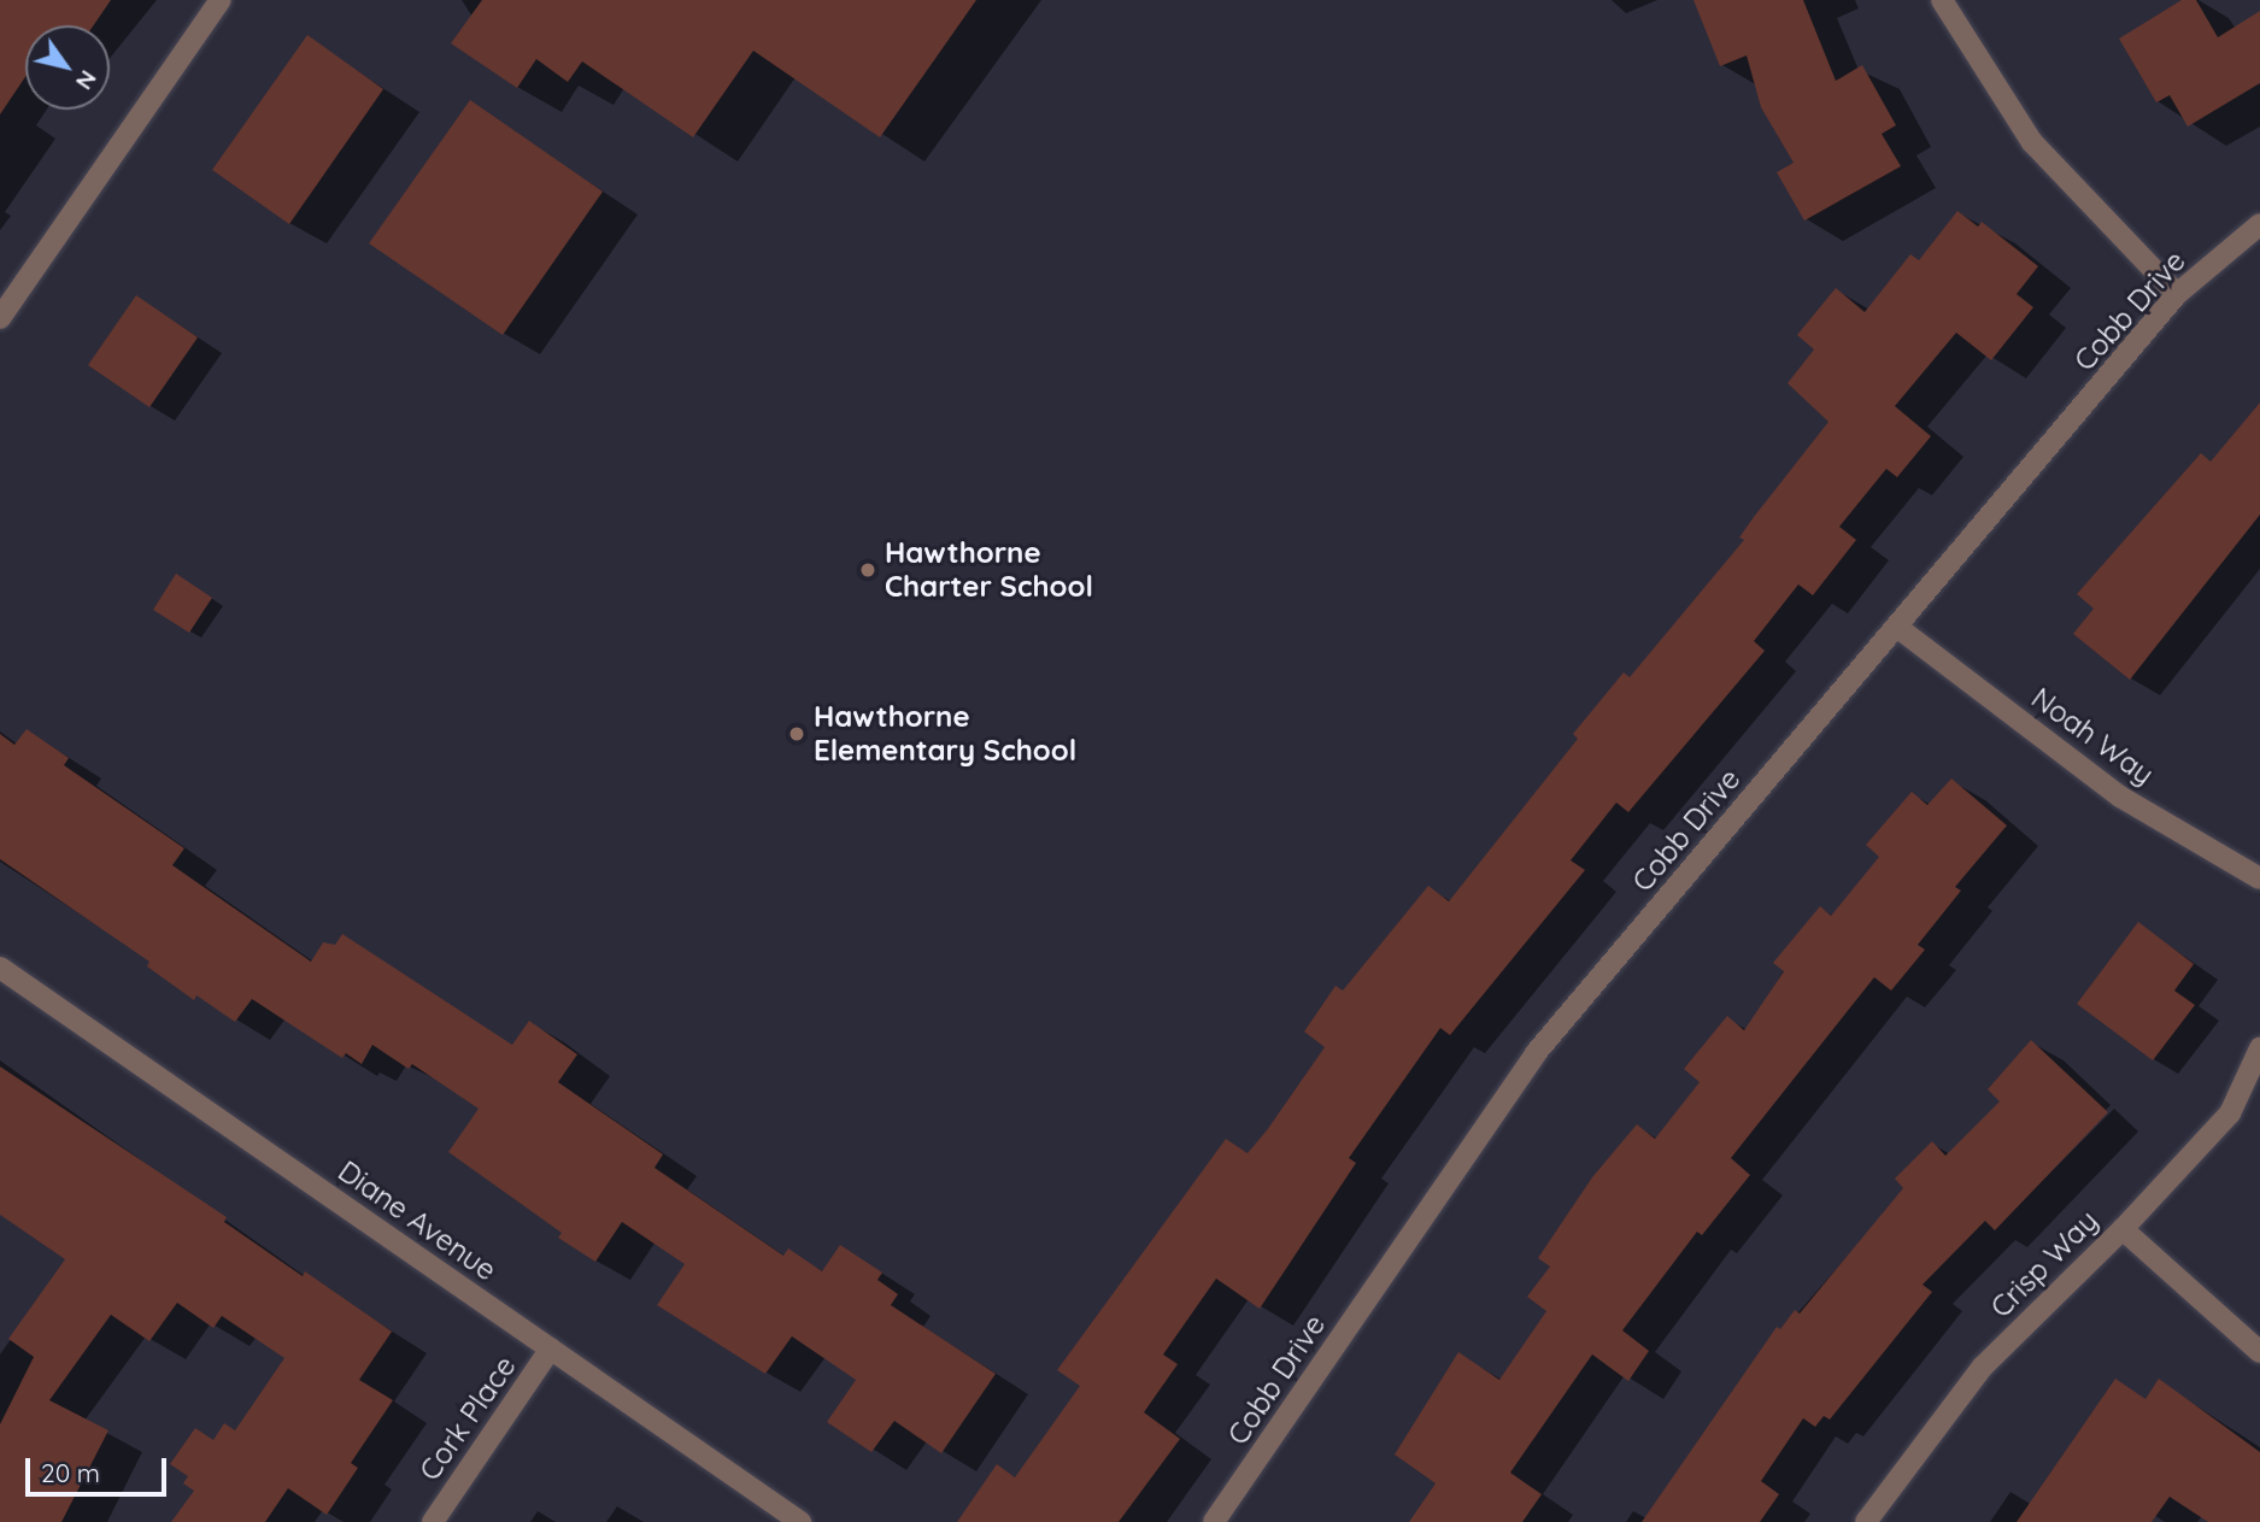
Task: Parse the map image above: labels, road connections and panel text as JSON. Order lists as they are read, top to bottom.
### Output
{
  "streets": {
    "street": [
      "Cobb Drive",
      "Noah Way",
      "Diane Avenue",
      "Crisp Way",
      "Cork Place"
    ]
  },
  "crossings": [
    ["Cobb Drive", "Noah Way"],
    ["Diane Avenue", "Cork Place"]
  ],
  "places": ["Hawthorne Charter School", "Hawthorne Elementary School"],
  "scale_bar": "20 m",
  "north": "bottom right"
}
